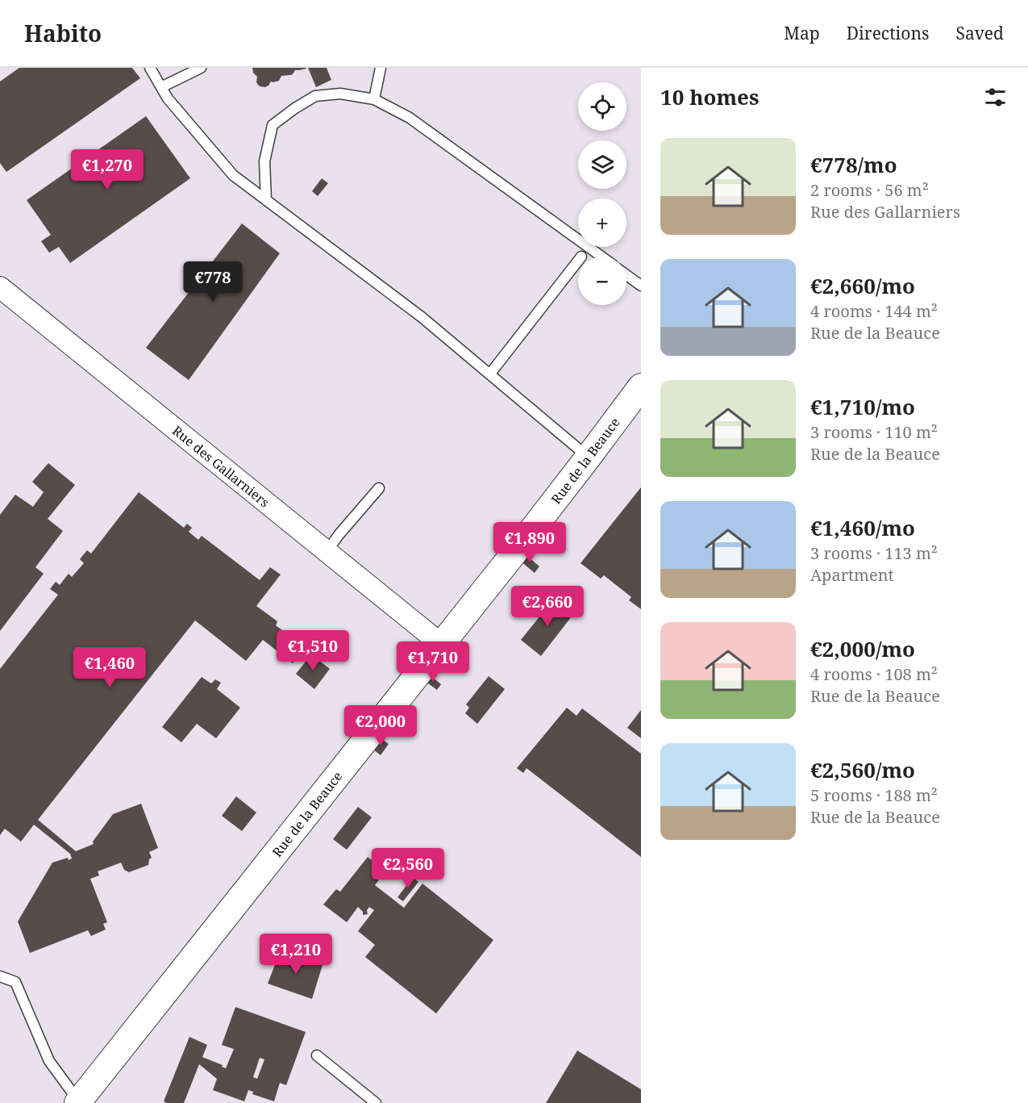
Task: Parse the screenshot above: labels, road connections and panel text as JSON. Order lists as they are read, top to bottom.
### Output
{
  "streets": {
    "street": ["Rue de la Beauce", "Rue des Gallarniers"]
  },
  "crossings": [
    ["Rue de la Beauce", "Rue des Gallarniers"]
  ],
  "page": {
    "header": "Habito",
    "nav": ["Map", "Directions", "Saved"],
    "heading": "10 homes",
    "map_buttons": ["+", "−"],
    "list": [
      {
        "name": "€778/mo",
        "note": "2 rooms · 56 m² · Rue des Gallarniers"
      },
      {
        "name": "€2,660/mo",
        "note": "4 rooms · 144 m² · Rue de la Beauce"
      },
      {
        "name": "€1,710/mo",
        "note": "3 rooms · 110 m² · Rue de la Beauce"
      },
      {
        "name": "€1,460/mo",
        "note": "3 rooms · 113 m² · Apartment"
      },
      {
        "name": "€2,000/mo",
        "note": "4 rooms · 108 m² · Rue de la Beauce"
      },
      {
        "name": "€2,560/mo",
        "note": "5 rooms · 188 m² · Rue de la Beauce"
      }
    ],
    "price": [
      "€1,270",
      "€778",
      "€1,890",
      "€2,660",
      "€1,510",
      "€1,710",
      "€1,460",
      "€2,000",
      "€2,560",
      "€1,210"
    ]
  }
}
